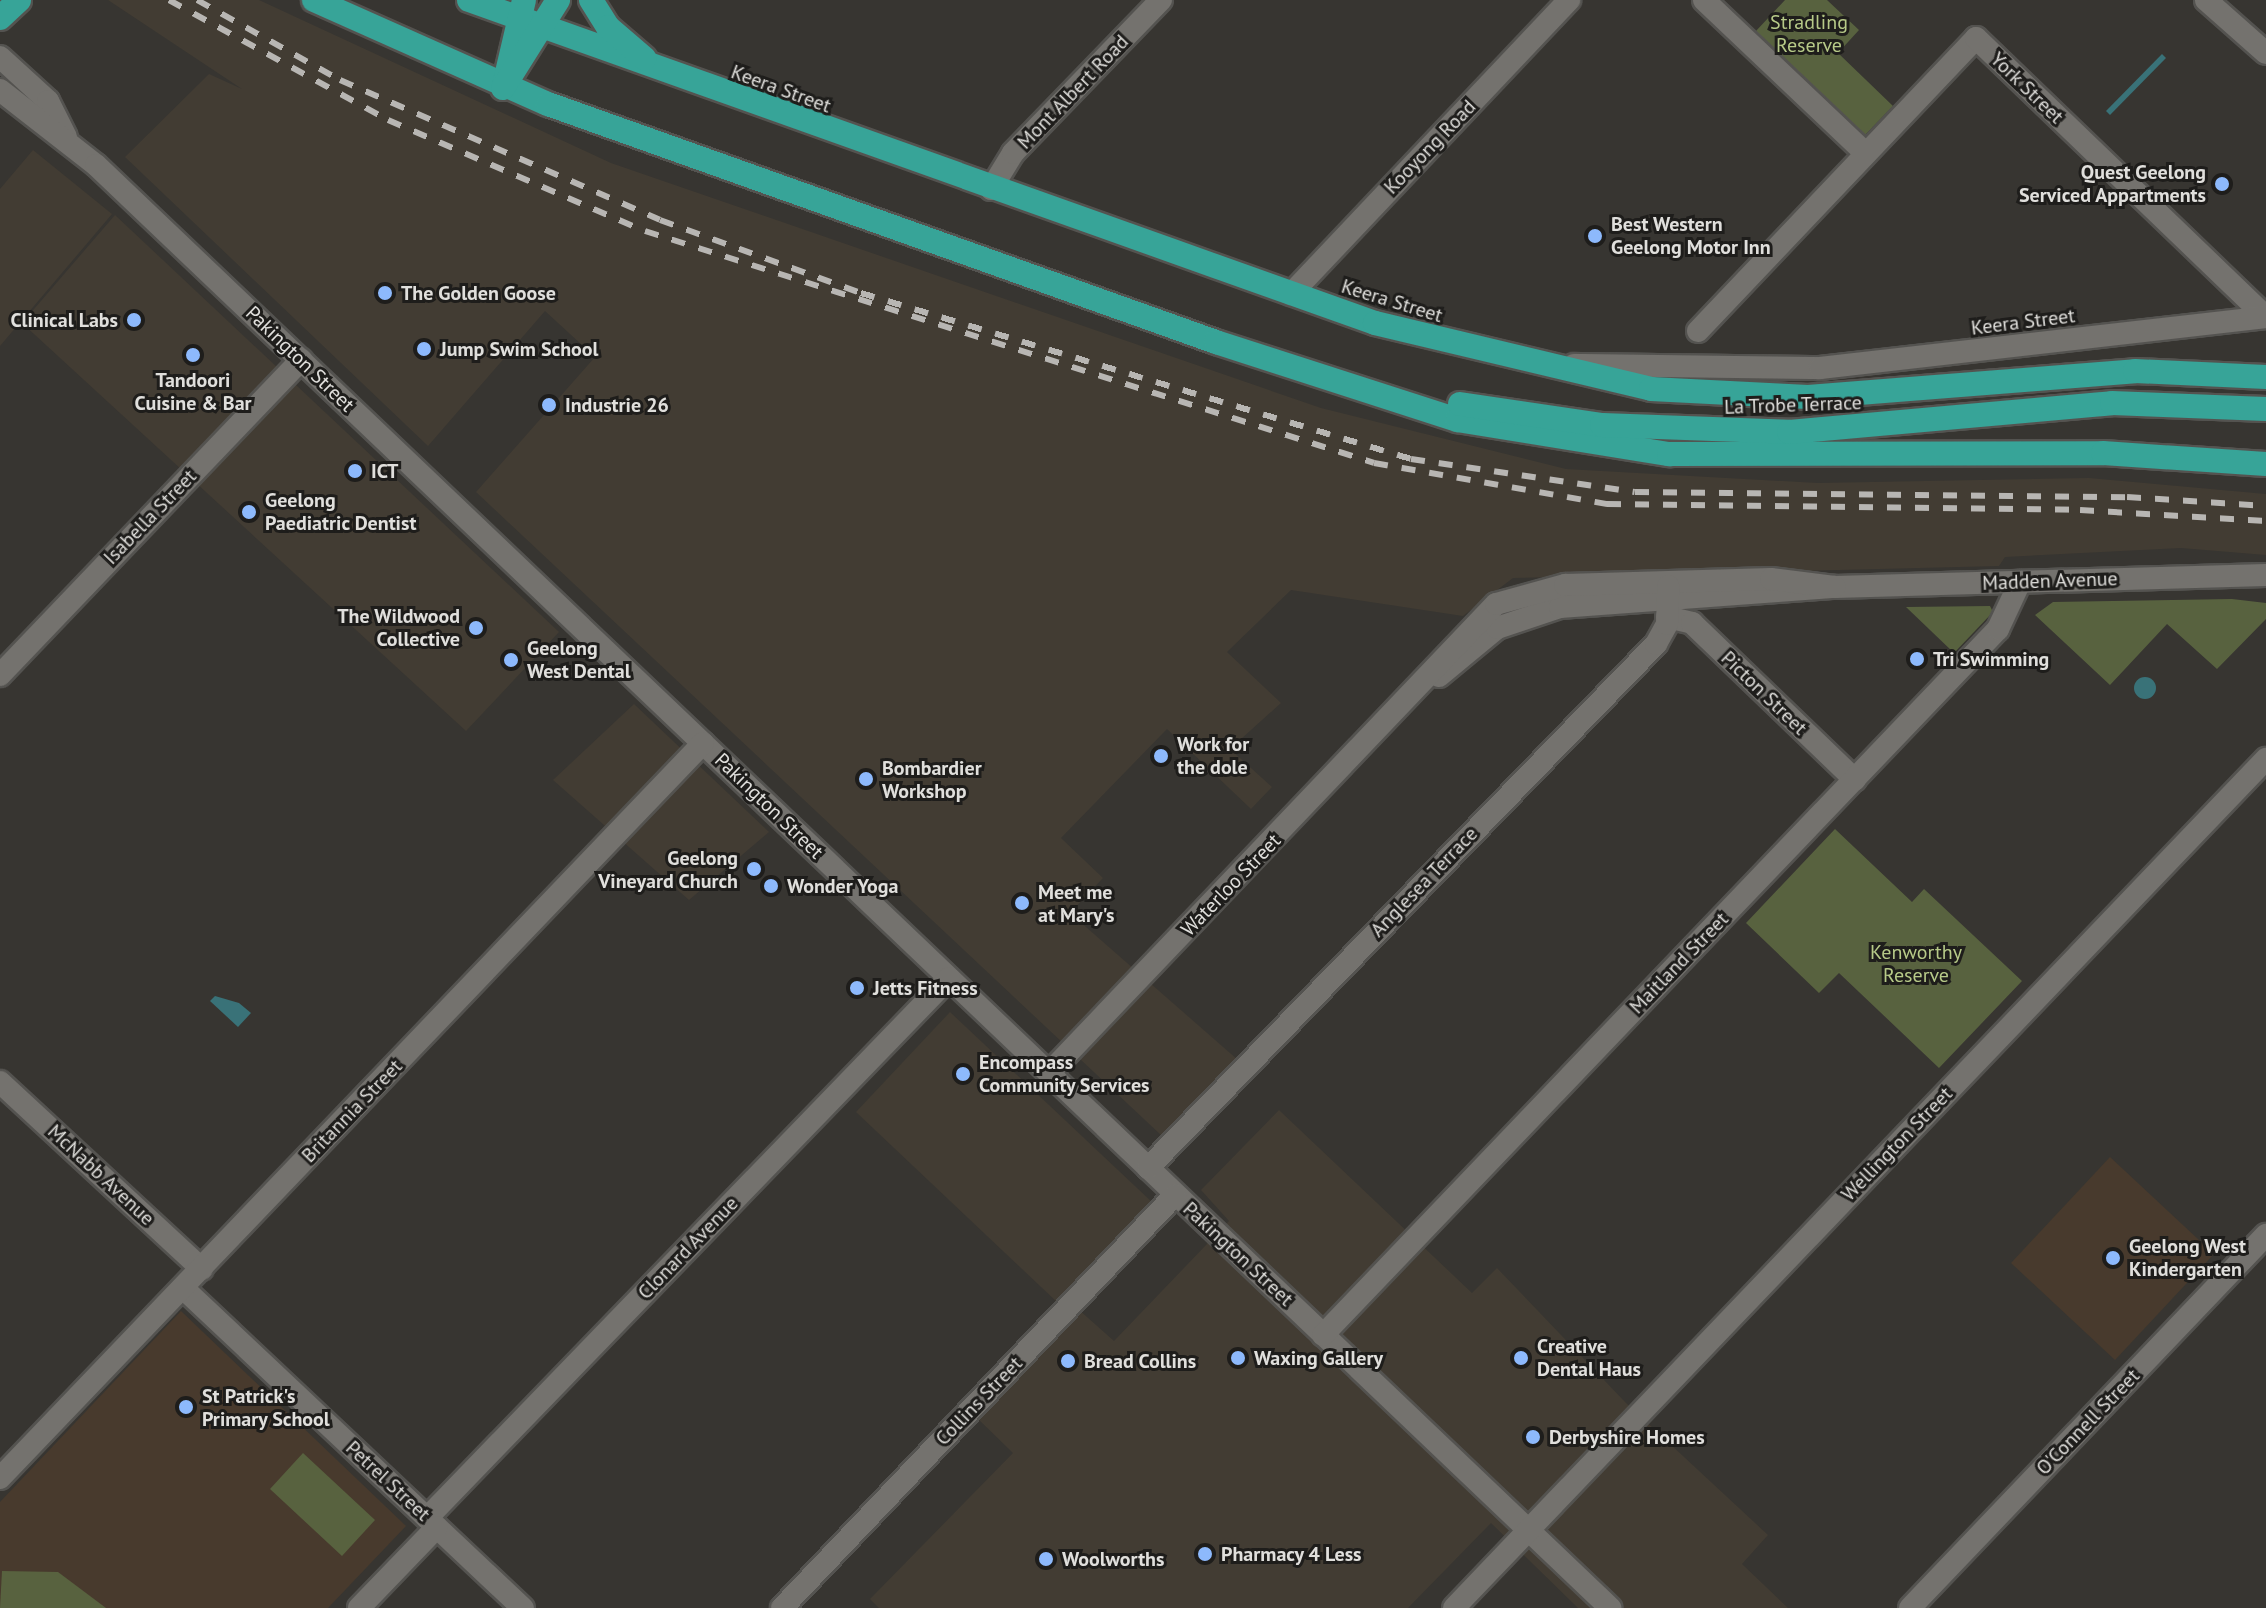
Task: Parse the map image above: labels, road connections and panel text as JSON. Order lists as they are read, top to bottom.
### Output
{
  "streets": {
    "highway": ["Keera Street", "La Trobe Terrace"],
    "street": [
      "York Street",
      "Mont Albert Road",
      "Kooyong Road",
      "Pakington Street",
      "Isabella Street",
      "Madden Avenue",
      "Picton Street",
      "Anglesea Terrace",
      "Waterloo Street",
      "Maitland Street",
      "Britannia Street",
      "Wellington Street",
      "McNabb Avenue",
      "Clonard Avenue",
      "Collins Street",
      "O'Connell Street",
      "Petrel Street"
    ]
  },
  "crossings": [
    ["York Street", "Keera Street"],
    ["Keera Street", "Mont Albert Road"],
    ["Keera Street", "Kooyong Road"],
    ["Keera Street", "La Trobe Terrace"],
    ["Pakington Street", "Isabella Street"],
    ["Pakington Street", "Anglesea Terrace"],
    ["Pakington Street", "Waterloo Street"],
    ["Pakington Street", "Maitland Street"],
    ["Pakington Street", "Britannia Street"],
    ["Pakington Street", "Wellington Street"],
    ["Pakington Street", "Clonard Avenue"],
    ["Pakington Street", "Collins Street"],
    ["Madden Avenue", "Picton Street"],
    ["Madden Avenue", "Anglesea Terrace"],
    ["Madden Avenue", "Waterloo Street"],
    ["Madden Avenue", "Maitland Street"],
    ["Picton Street", "Anglesea Terrace"],
    ["Picton Street", "Maitland Street"],
    ["Britannia Street", "McNabb Avenue"],
    ["Britannia Street", "Petrel Street"],
    ["Clonard Avenue", "Petrel Street"]
  ],
  "parks": ["Stradling Reserve", "Kenworthy Reserve"],
  "places": [
    "Quest Geelong Serviced Appartments",
    "Best Western Geelong Motor Inn",
    "The Golden Goose",
    "Clinical Labs",
    "Jump Swim School",
    "Tandoori Cuisine & Bar",
    "Industrie 26",
    "ICT",
    "Geelong Paediatric Dentist",
    "The Wildwood Collective",
    "Tri Swimming",
    "Geelong West Dental",
    "Work for the dole",
    "Bombardier Workshop",
    "Geelong Vineyard Church",
    "Wonder Yoga",
    "Meet me at Mary's",
    "Jetts Fitness",
    "Encompass Community Services",
    "Geelong West Kindergarten",
    "Waxing Gallery",
    "Creative Dental Haus",
    "Bread Collins",
    "St Patrick's Primary School",
    "Derbyshire Homes",
    "Pharmacy 4 Less",
    "Woolworths"
  ]
}
